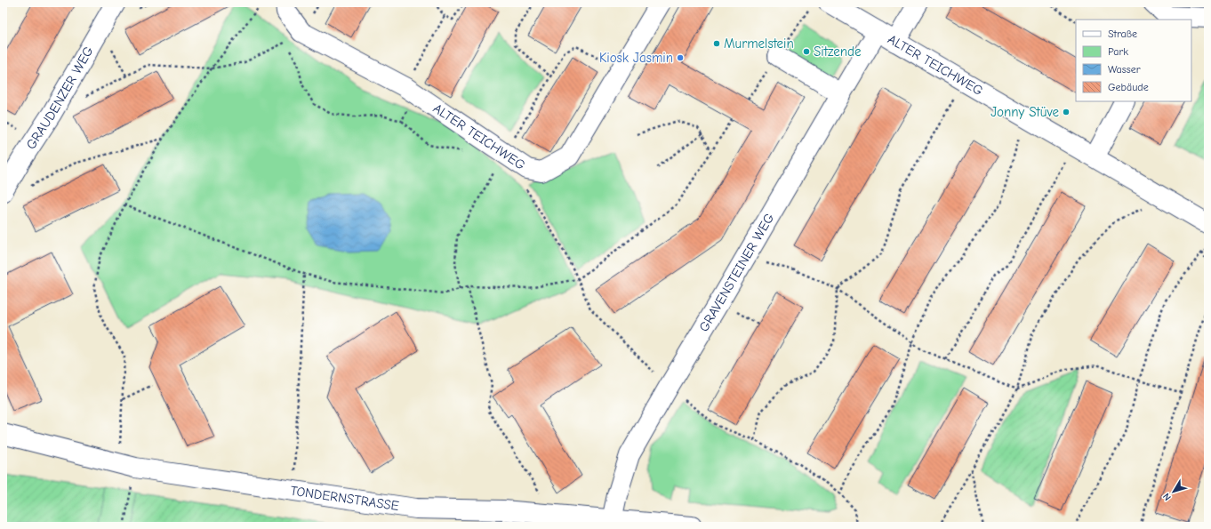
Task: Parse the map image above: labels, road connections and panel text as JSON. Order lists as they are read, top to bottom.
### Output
{
  "streets": {
    "street": [
      "ALTER TEICHWEG",
      "GRAUDENZER WEG",
      "GRAVENSTEINER WEG",
      "TONDERNSTRASSE"
    ]
  },
  "crossings": [
    ["ALTER TEICHWEG", "GRAVENSTEINER WEG"],
    ["GRAVENSTEINER WEG", "TONDERNSTRASSE"]
  ],
  "places": [
    "Murmelstein",
    "Sitzende",
    "Kiosk Jasmin",
    "Jonny Stüve"
  ],
  "legend": [
    "Straße",
    "Park",
    "Wasser",
    "Gebäude"
  ],
  "north": "bottom left"
}
